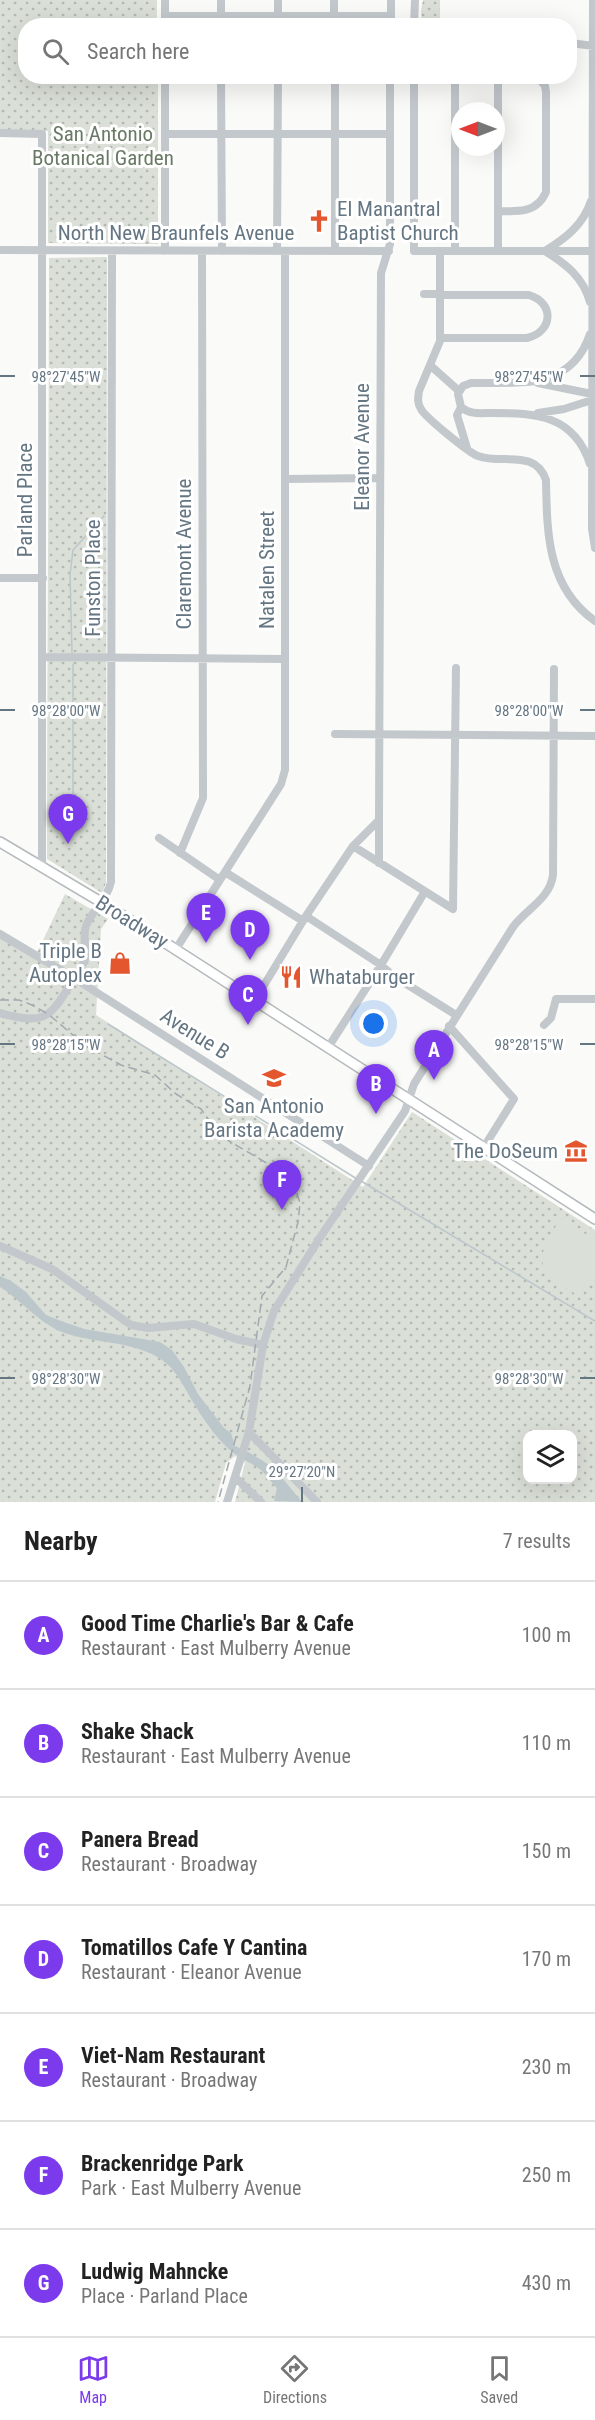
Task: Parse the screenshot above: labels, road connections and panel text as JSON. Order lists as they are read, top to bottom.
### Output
{
  "streets": {
    "main road": ["Broadway"],
    "street": [
      "North New Braunfels Avenue",
      "Eleanor Avenue",
      "Parland Place",
      "Claremont Avenue",
      "Natalen Street",
      "Funston Place",
      "Avenue B"
    ]
  },
  "crossings": [
    ["North New Braunfels Avenue", "Eleanor Avenue"],
    ["North New Braunfels Avenue", "Parland Place"],
    ["North New Braunfels Avenue", "Claremont Avenue"],
    ["North New Braunfels Avenue", "Natalen Street"],
    ["North New Braunfels Avenue", "Funston Place"],
    ["Parland Place", "Broadway"],
    ["Funston Place", "Broadway"],
    ["Funston Place", "Avenue B"]
  ],
  "parks": ["San Antonio Botanical Garden"],
  "places": {
    "church": ["El Manantral Baptist Church"],
    "shop": ["Triple B Autoplex"],
    "restaurant": ["Whataburger"],
    "school or university": ["San Antonio Barista Academy"],
    "museum": ["The DoSeum"]
  },
  "north": "left",
  "page": {
    "search": "Search here",
    "pins": [
      "G",
      "E",
      "D",
      "C",
      "A",
      "B",
      "F"
    ],
    "heading": ["Nearby", "7 results"],
    "list": [
      {
        "mark": "A",
        "name": "Good Time Charlie's Bar & Cafe",
        "note": "Restaurant · East Mulberry Avenue",
        "value": "100 m"
      },
      {
        "mark": "B",
        "name": "Shake Shack",
        "note": "Restaurant · East Mulberry Avenue",
        "value": "110 m"
      },
      {
        "mark": "C",
        "name": "Panera Bread",
        "note": "Restaurant · Broadway",
        "value": "150 m"
      },
      {
        "mark": "D",
        "name": "Tomatillos Cafe Y Cantina",
        "note": "Restaurant · Eleanor Avenue",
        "value": "170 m"
      },
      {
        "mark": "E",
        "name": "Viet-Nam Restaurant",
        "note": "Restaurant · Broadway",
        "value": "230 m"
      },
      {
        "mark": "F",
        "name": "Brackenridge Park",
        "note": "Park · East Mulberry Avenue",
        "value": "250 m"
      },
      {
        "mark": "G",
        "name": "Ludwig Mahncke",
        "note": "Place · Parland Place",
        "value": "430 m"
      }
    ],
    "nav": ["Map", "Directions", "Saved"]
  },
  "coordinates": [
    "98°27'45\"W",
    "98°28'00\"W",
    "98°28'15\"W",
    "98°28'30\"W",
    "29°27'20\"N"
  ]
}
